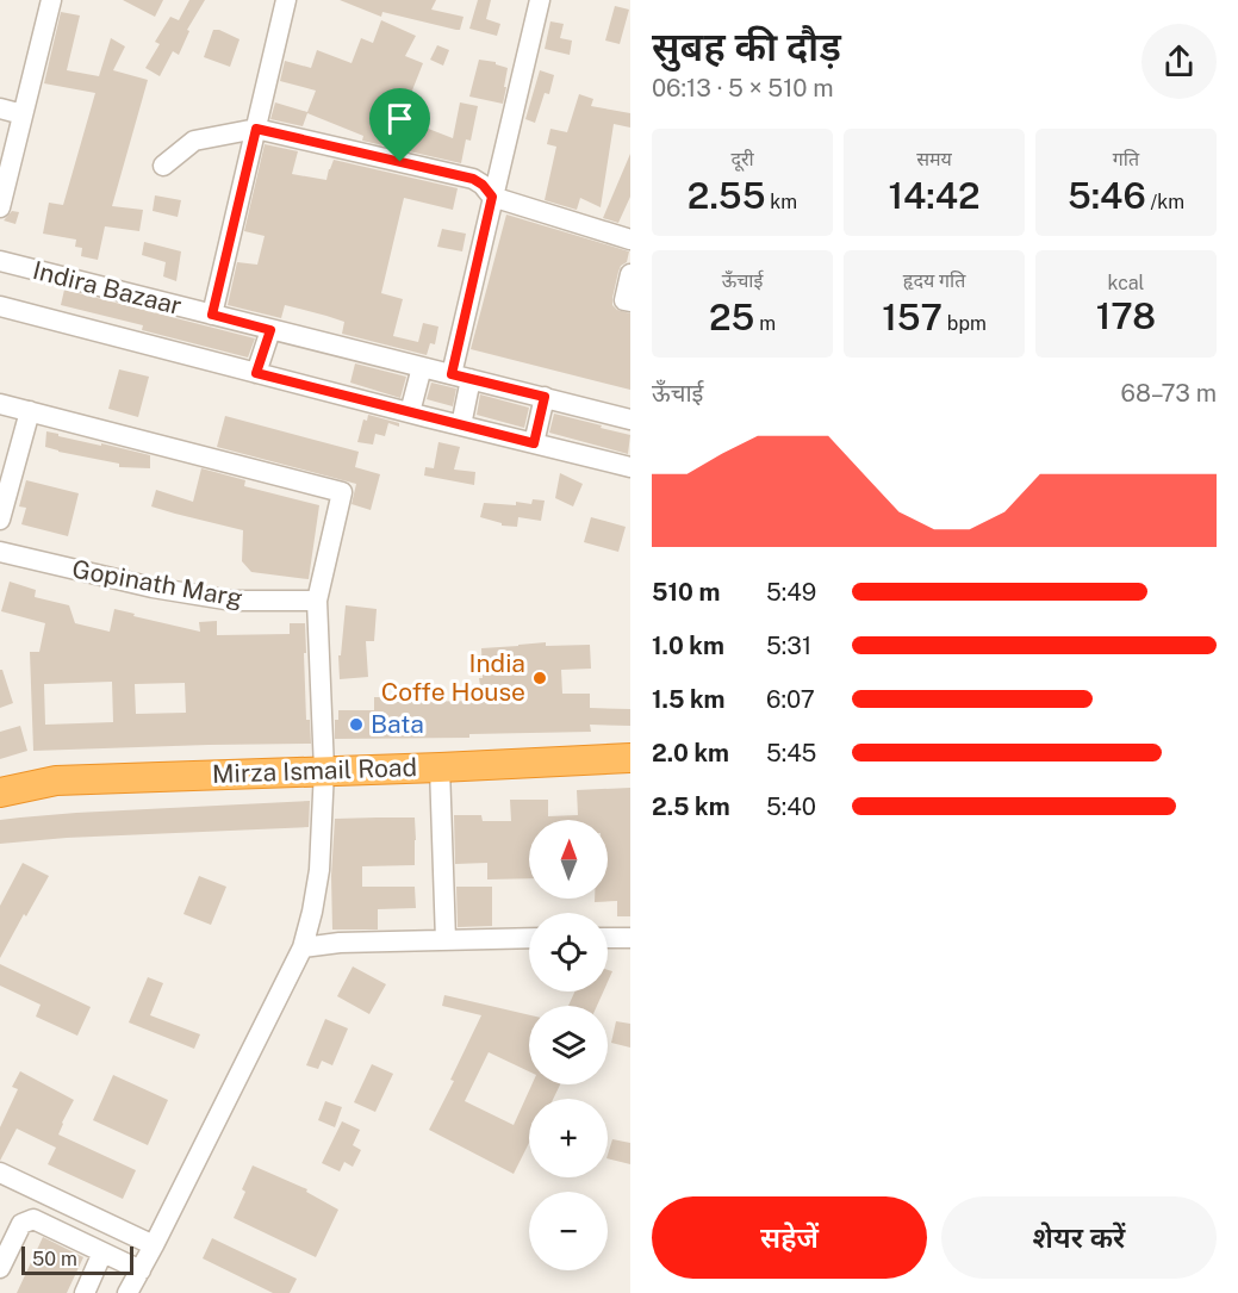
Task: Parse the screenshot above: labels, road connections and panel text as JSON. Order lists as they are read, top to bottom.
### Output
{
  "streets": {
    "highway": ["Mirza Ismail Road"],
    "street": ["Indira Bazaar", "Gopinath Marg"]
  },
  "places": ["India Coffe House", "Bata"],
  "scale_bar": "50 m",
  "north": "top",
  "page": {
    "heading": ["सुबह की दौड़", "06:13 · 5 × 510 m"],
    "stats": [
      ["दूरी", "2.55 km"],
      ["समय", "14:42"],
      ["गति", "5:46 /km"],
      ["ऊँचाई", "25 m"],
      ["हृदय गति", "157 bpm"],
      ["kcal", "178"]
    ],
    "chart": ["ऊँचाई", "68–73 m"],
    "list": [
      {
        "name": "510 m",
        "note": "5:49"
      },
      {
        "name": "1.0 km",
        "note": "5:31"
      },
      {
        "name": "1.5 km",
        "note": "6:07"
      },
      {
        "name": "2.0 km",
        "note": "5:45"
      },
      {
        "name": "2.5 km",
        "note": "5:40"
      }
    ],
    "map_buttons": ["+", "−"],
    "buttons": ["सहेजें", "शेयर करें"],
    "scale": "50 m"
  }
}
